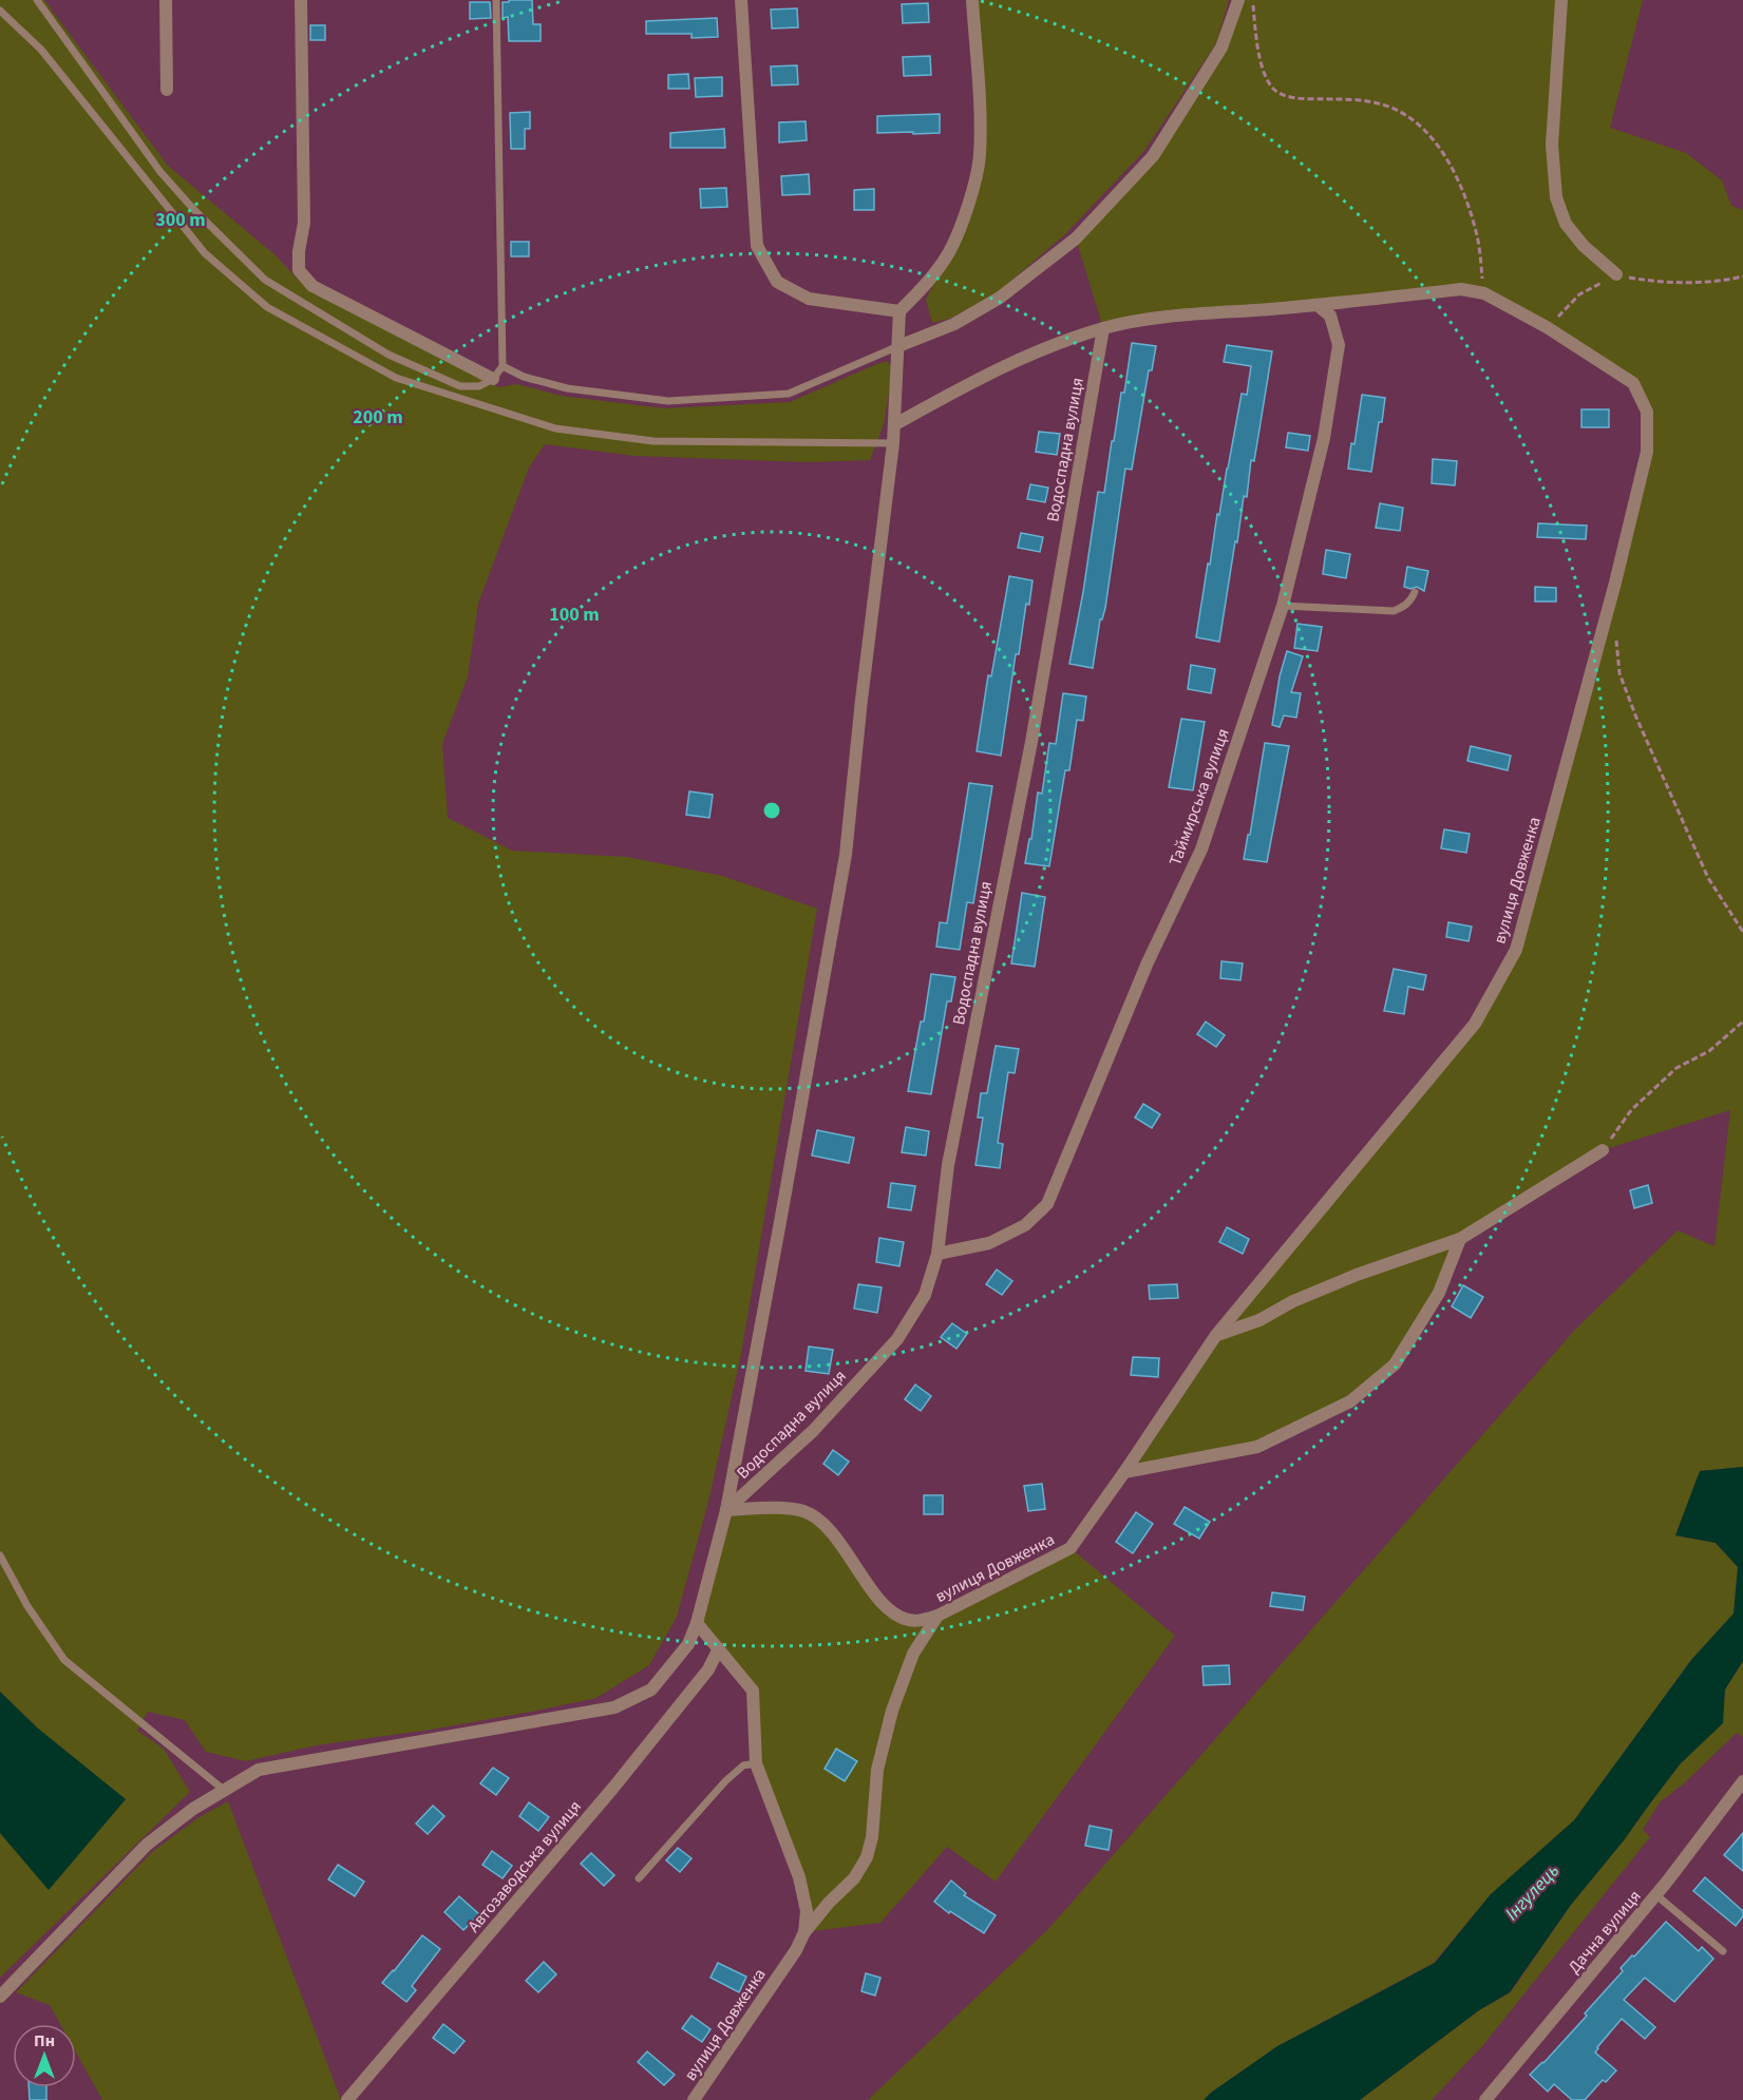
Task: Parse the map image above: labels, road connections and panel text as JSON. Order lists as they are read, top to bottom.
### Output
{
  "streets": {
    "street": [
      "Водоспадна вулиця",
      "Таймирська вулиця",
      "вулиця Довженка",
      "Автозаводська вулиця",
      "Дачна вулиця"
    ]
  },
  "crossings": [
    ["Водоспадна вулиця", "Таймирська вулиця"],
    ["Водоспадна вулиця", "вулиця Довженка"],
    ["вулиця Довженка", "Автозаводська вулиця"]
  ],
  "water": ["Інгулець"],
  "north": "top",
  "rings": ["300 m", "200 m", "100 m"]
}
